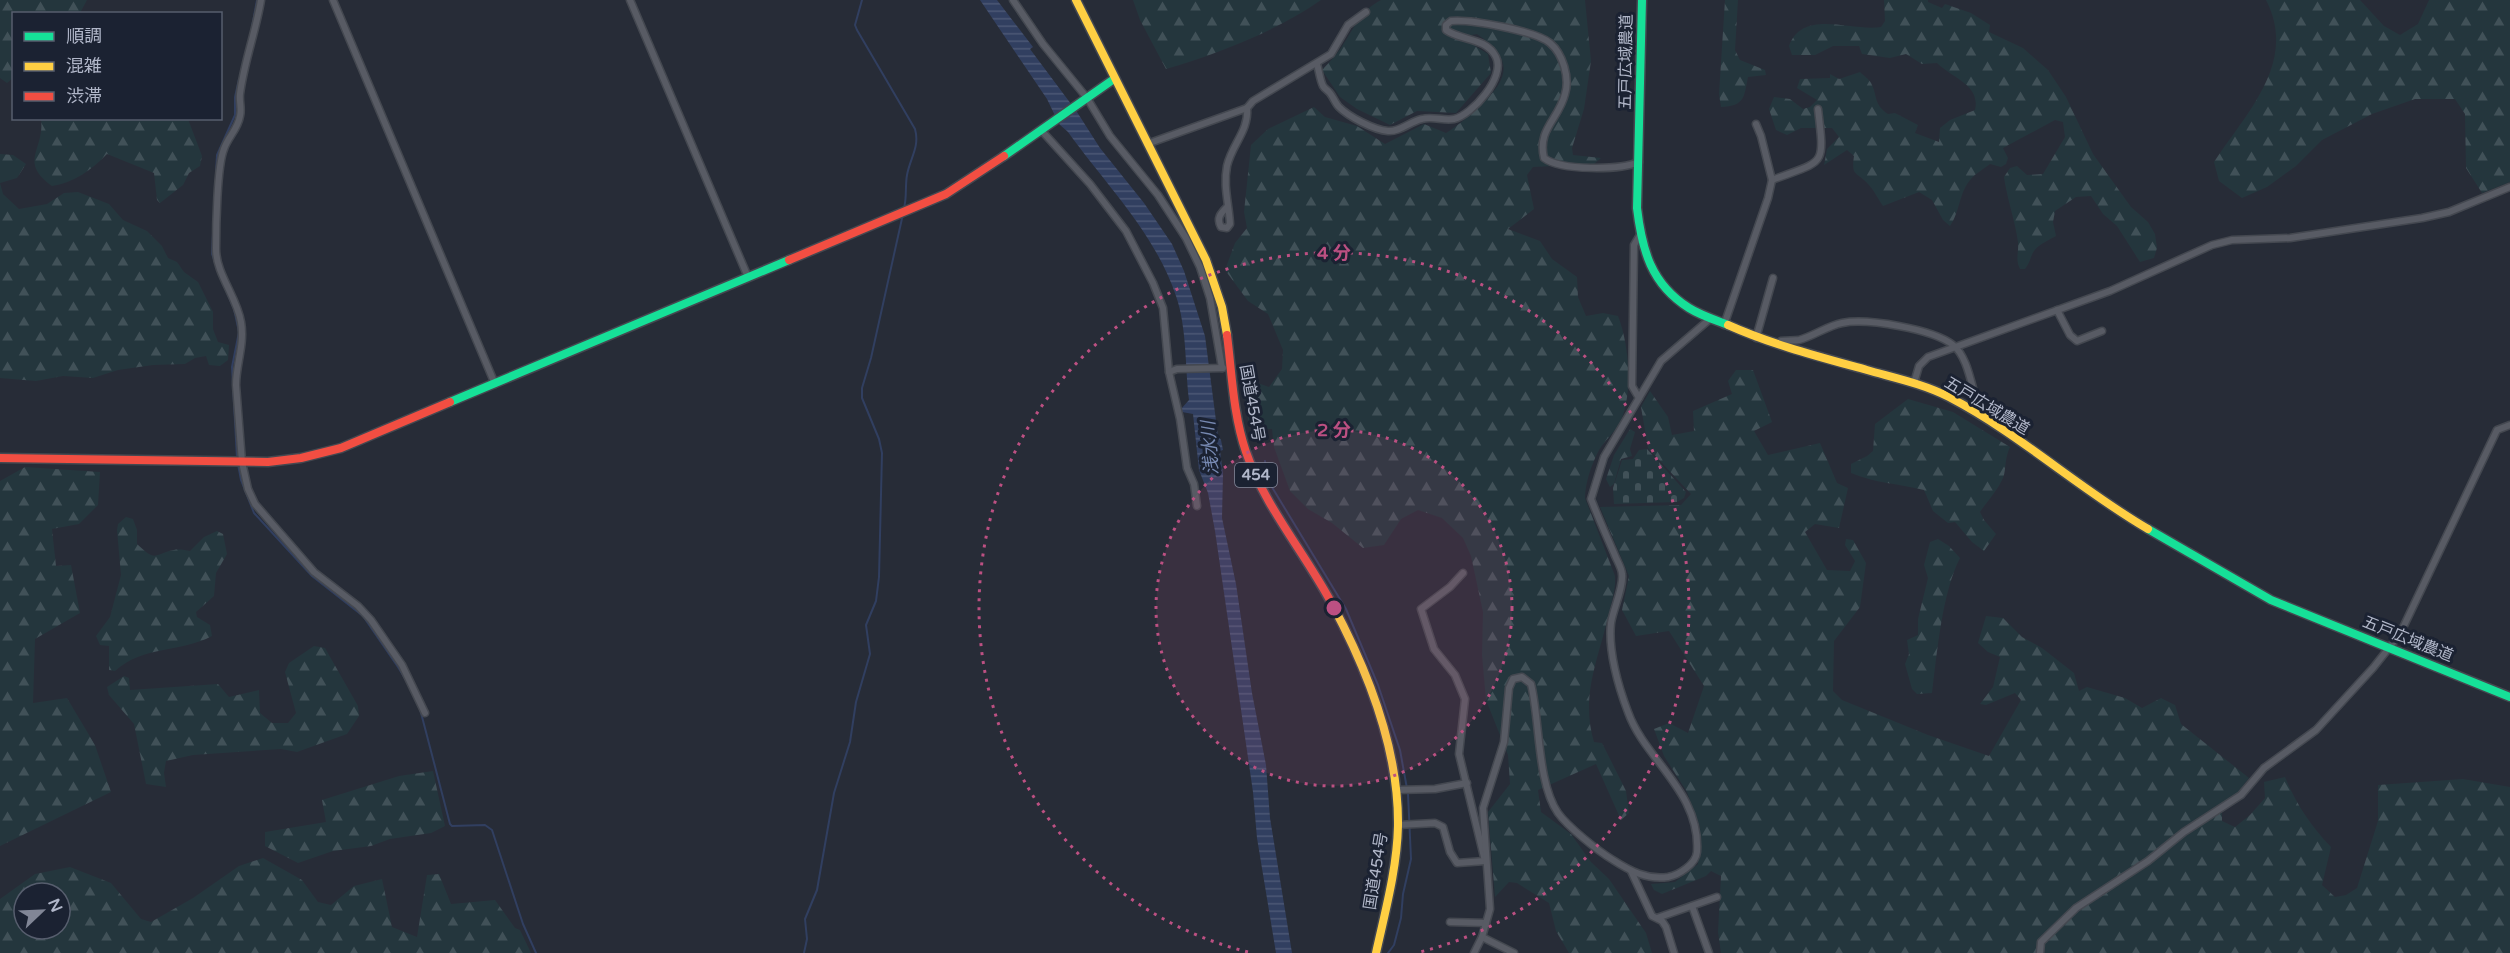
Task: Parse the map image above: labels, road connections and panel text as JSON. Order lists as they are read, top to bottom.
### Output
{
  "streets": {
    "main road": ["五戸広域農道", "国道454号", "454"]
  },
  "water": ["浅水川"],
  "legend": ["順調", "混雑", "渋滞"],
  "north": "top right",
  "rings": ["4 分", "2 分"]
}
